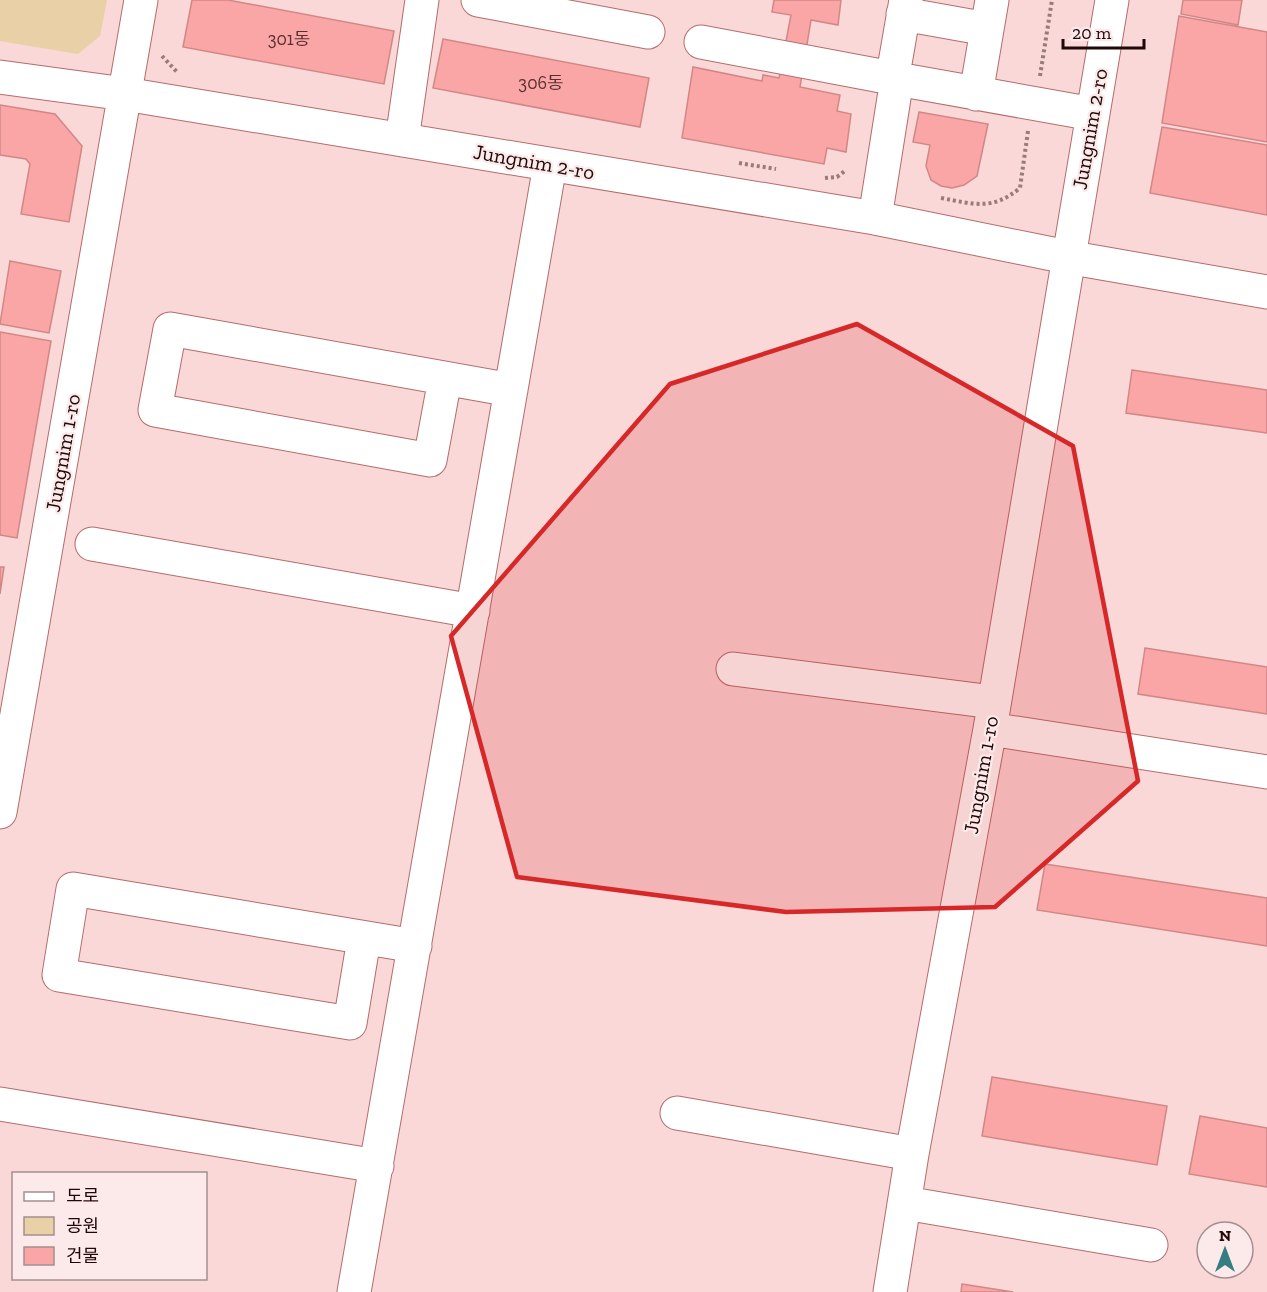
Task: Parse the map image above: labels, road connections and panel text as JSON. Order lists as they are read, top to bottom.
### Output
{
  "streets": {
    "street": ["Jungnim 2-ro", "Jungnim 1-ro"]
  },
  "crossings": [
    ["Jungnim 2-ro", "Jungnim 1-ro"]
  ],
  "house_numbers": ["301동", "306동"],
  "legend": ["도로", "공원", "건물"],
  "scale_bar": "20 m",
  "north": "top"
}
